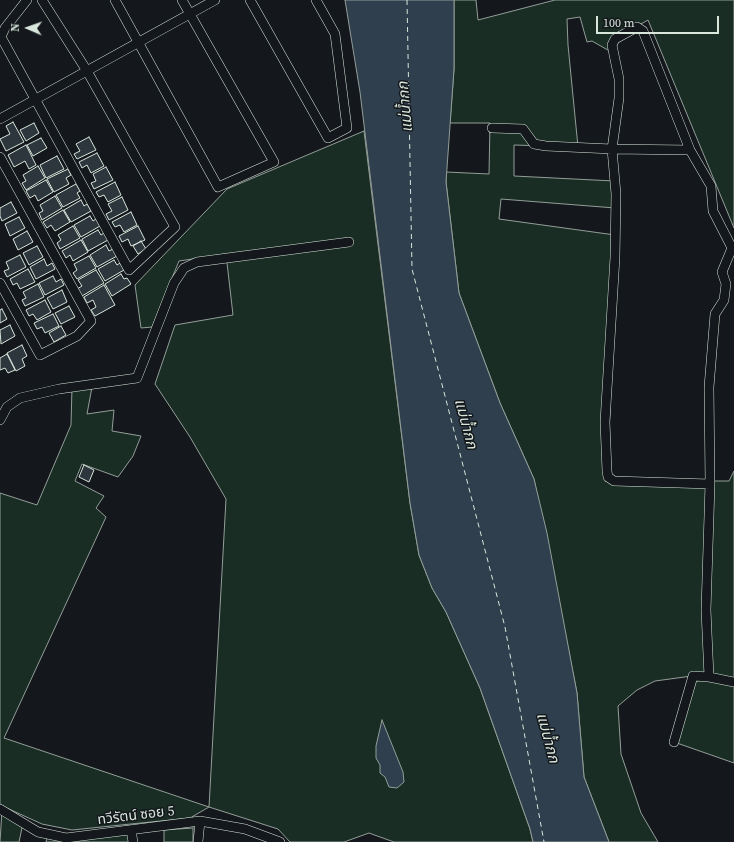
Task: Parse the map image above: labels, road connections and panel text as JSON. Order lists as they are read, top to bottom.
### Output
{
  "streets": {
    "street": ["ทวีรัตน์ ซอย 5"]
  },
  "water": ["แม่น้ำกก"],
  "scale_bar": "100 m",
  "north": "left"
}
